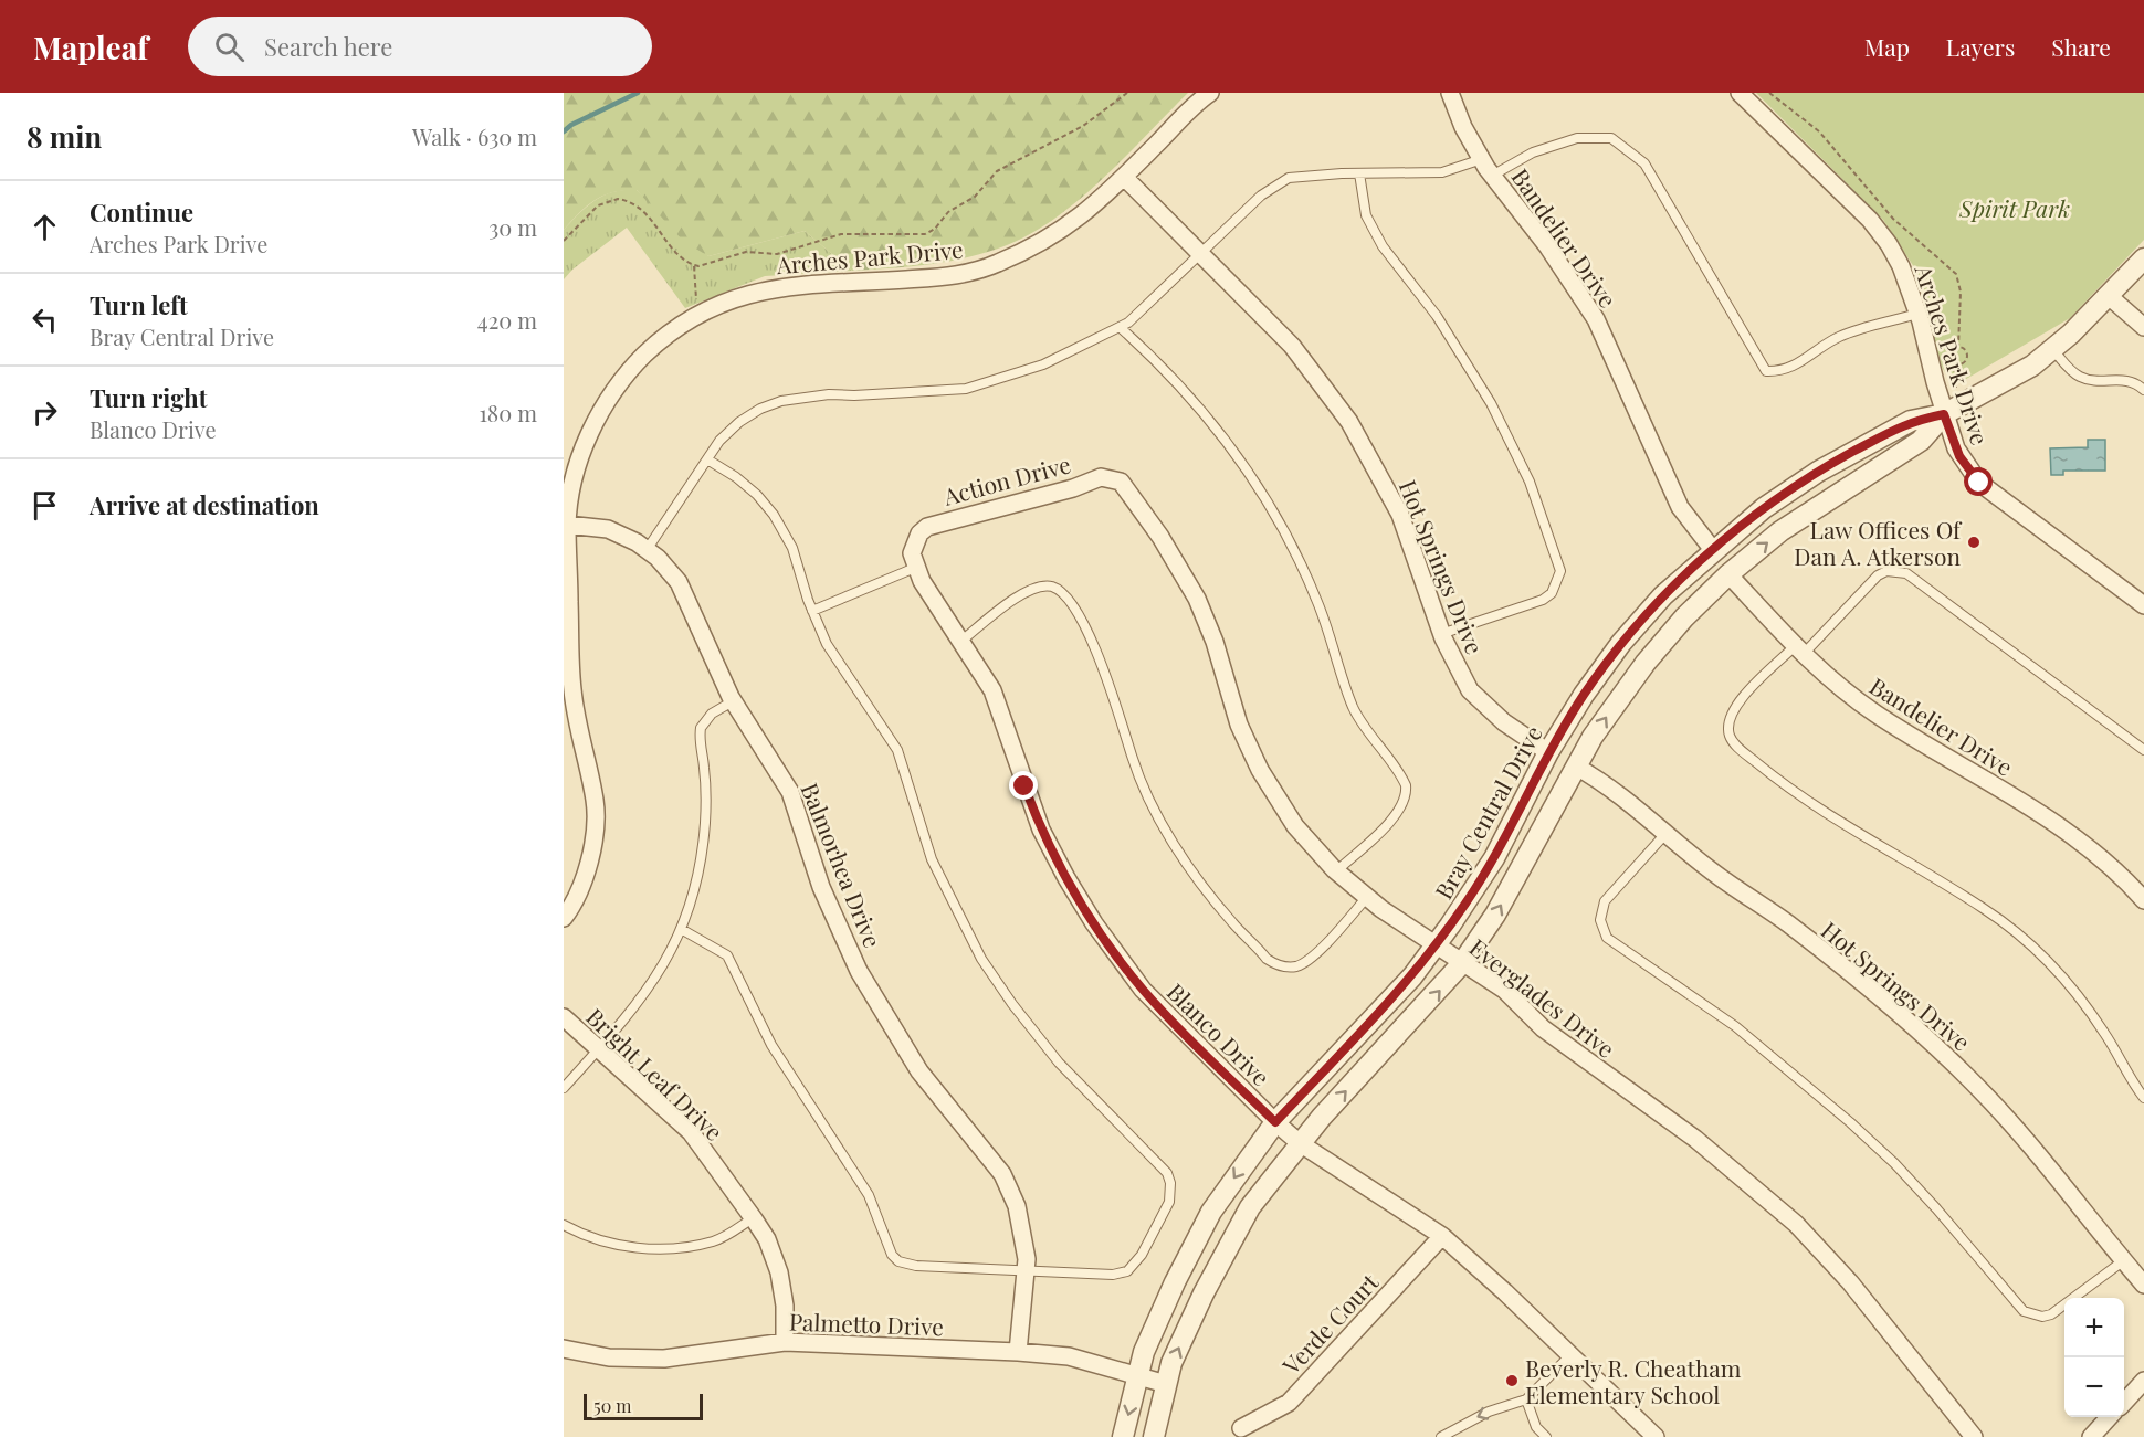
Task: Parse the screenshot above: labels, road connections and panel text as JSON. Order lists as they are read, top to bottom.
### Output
{
  "streets": {
    "street": [
      "Bandelier Drive",
      "Arches Park Drive",
      "Action Drive",
      "Hot Springs Drive",
      "Bray Central Drive",
      "Balmorhea Drive",
      "Everglades Drive",
      "Blanco Drive",
      "Bright Leaf Drive",
      "Palmetto Drive",
      "Verde Court"
    ]
  },
  "crossings": [
    ["Bandelier Drive", "Bray Central Drive"],
    ["Arches Park Drive", "Hot Springs Drive"],
    ["Arches Park Drive", "Bray Central Drive"],
    ["Arches Park Drive", "Balmorhea Drive"],
    ["Action Drive", "Everglades Drive"],
    ["Action Drive", "Blanco Drive"],
    ["Hot Springs Drive", "Bray Central Drive"],
    ["Bray Central Drive", "Everglades Drive"],
    ["Bray Central Drive", "Blanco Drive"],
    ["Bray Central Drive", "Palmetto Drive"],
    ["Balmorhea Drive", "Palmetto Drive"],
    ["Blanco Drive", "Verde Court"],
    ["Bright Leaf Drive", "Palmetto Drive"]
  ],
  "parks": ["Spirit Park"],
  "places": ["Law Offices Of Dan A. Atkerson", "Beverly R. Cheatham Elementary School"],
  "scale_bar": "50 m",
  "page": {
    "header": "Mapleaf",
    "search": "Search here",
    "nav": ["Map", "Layers", "Share"],
    "heading": ["8 min", "Walk · 630 m"],
    "list": [
      ["Continue", "Arches Park Drive", "30 m"],
      ["Turn left", "Bray Central Drive", "420 m"],
      ["Turn right", "Blanco Drive", "180 m"],
      "Arrive at destination"
    ],
    "map_buttons": ["+", "−"],
    "scale": "50 m"
  }
}
